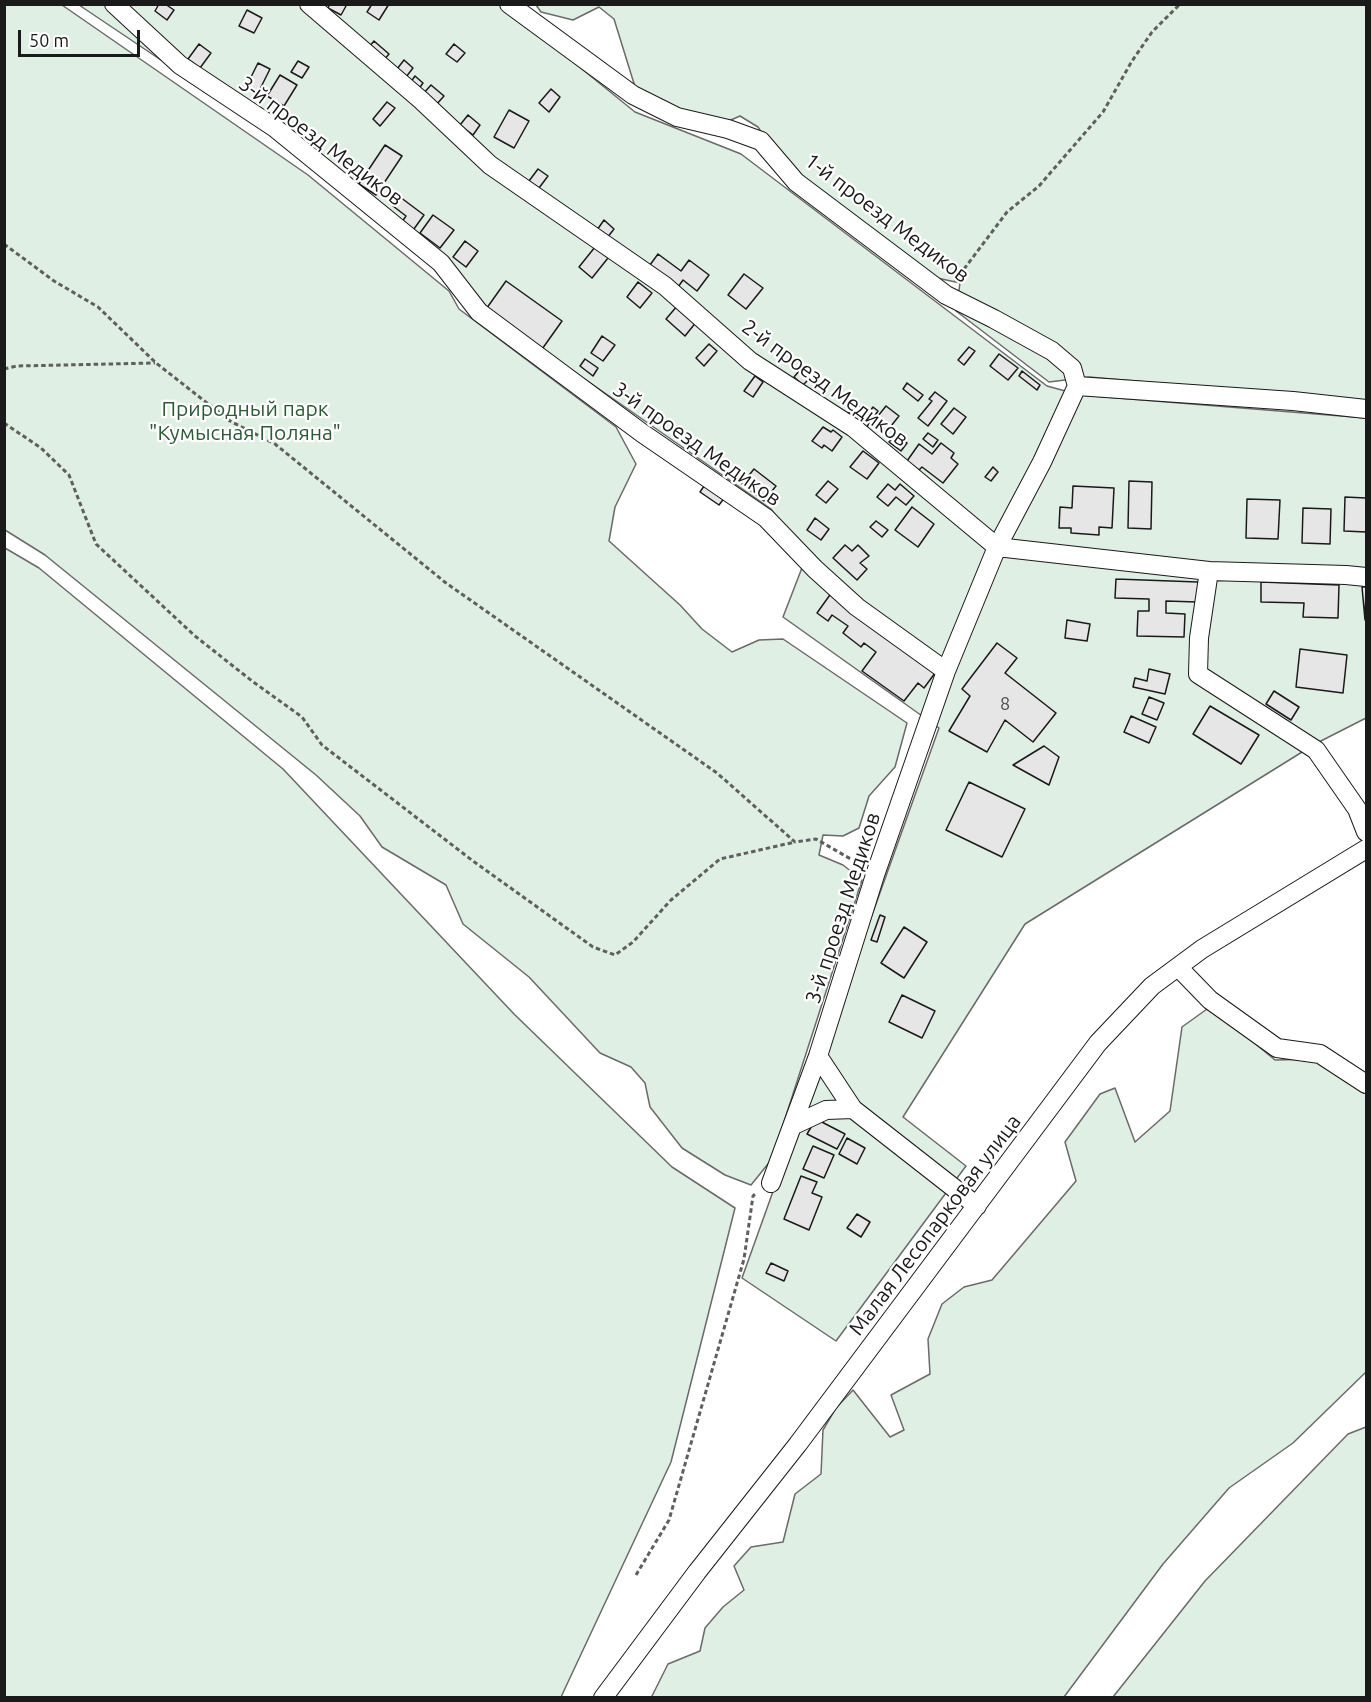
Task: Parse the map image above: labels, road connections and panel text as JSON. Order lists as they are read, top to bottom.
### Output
{
  "streets": {
    "street": [
      "3-й проезд Медиков",
      "1-й проезд Медиков",
      "2-й проезд Медиков",
      "Малая Лесопарковая улица"
    ]
  },
  "parks": ["Природный парк \"Кумысная Поляна\""],
  "house_numbers": ["8"],
  "scale_bar": "50 m"
}
